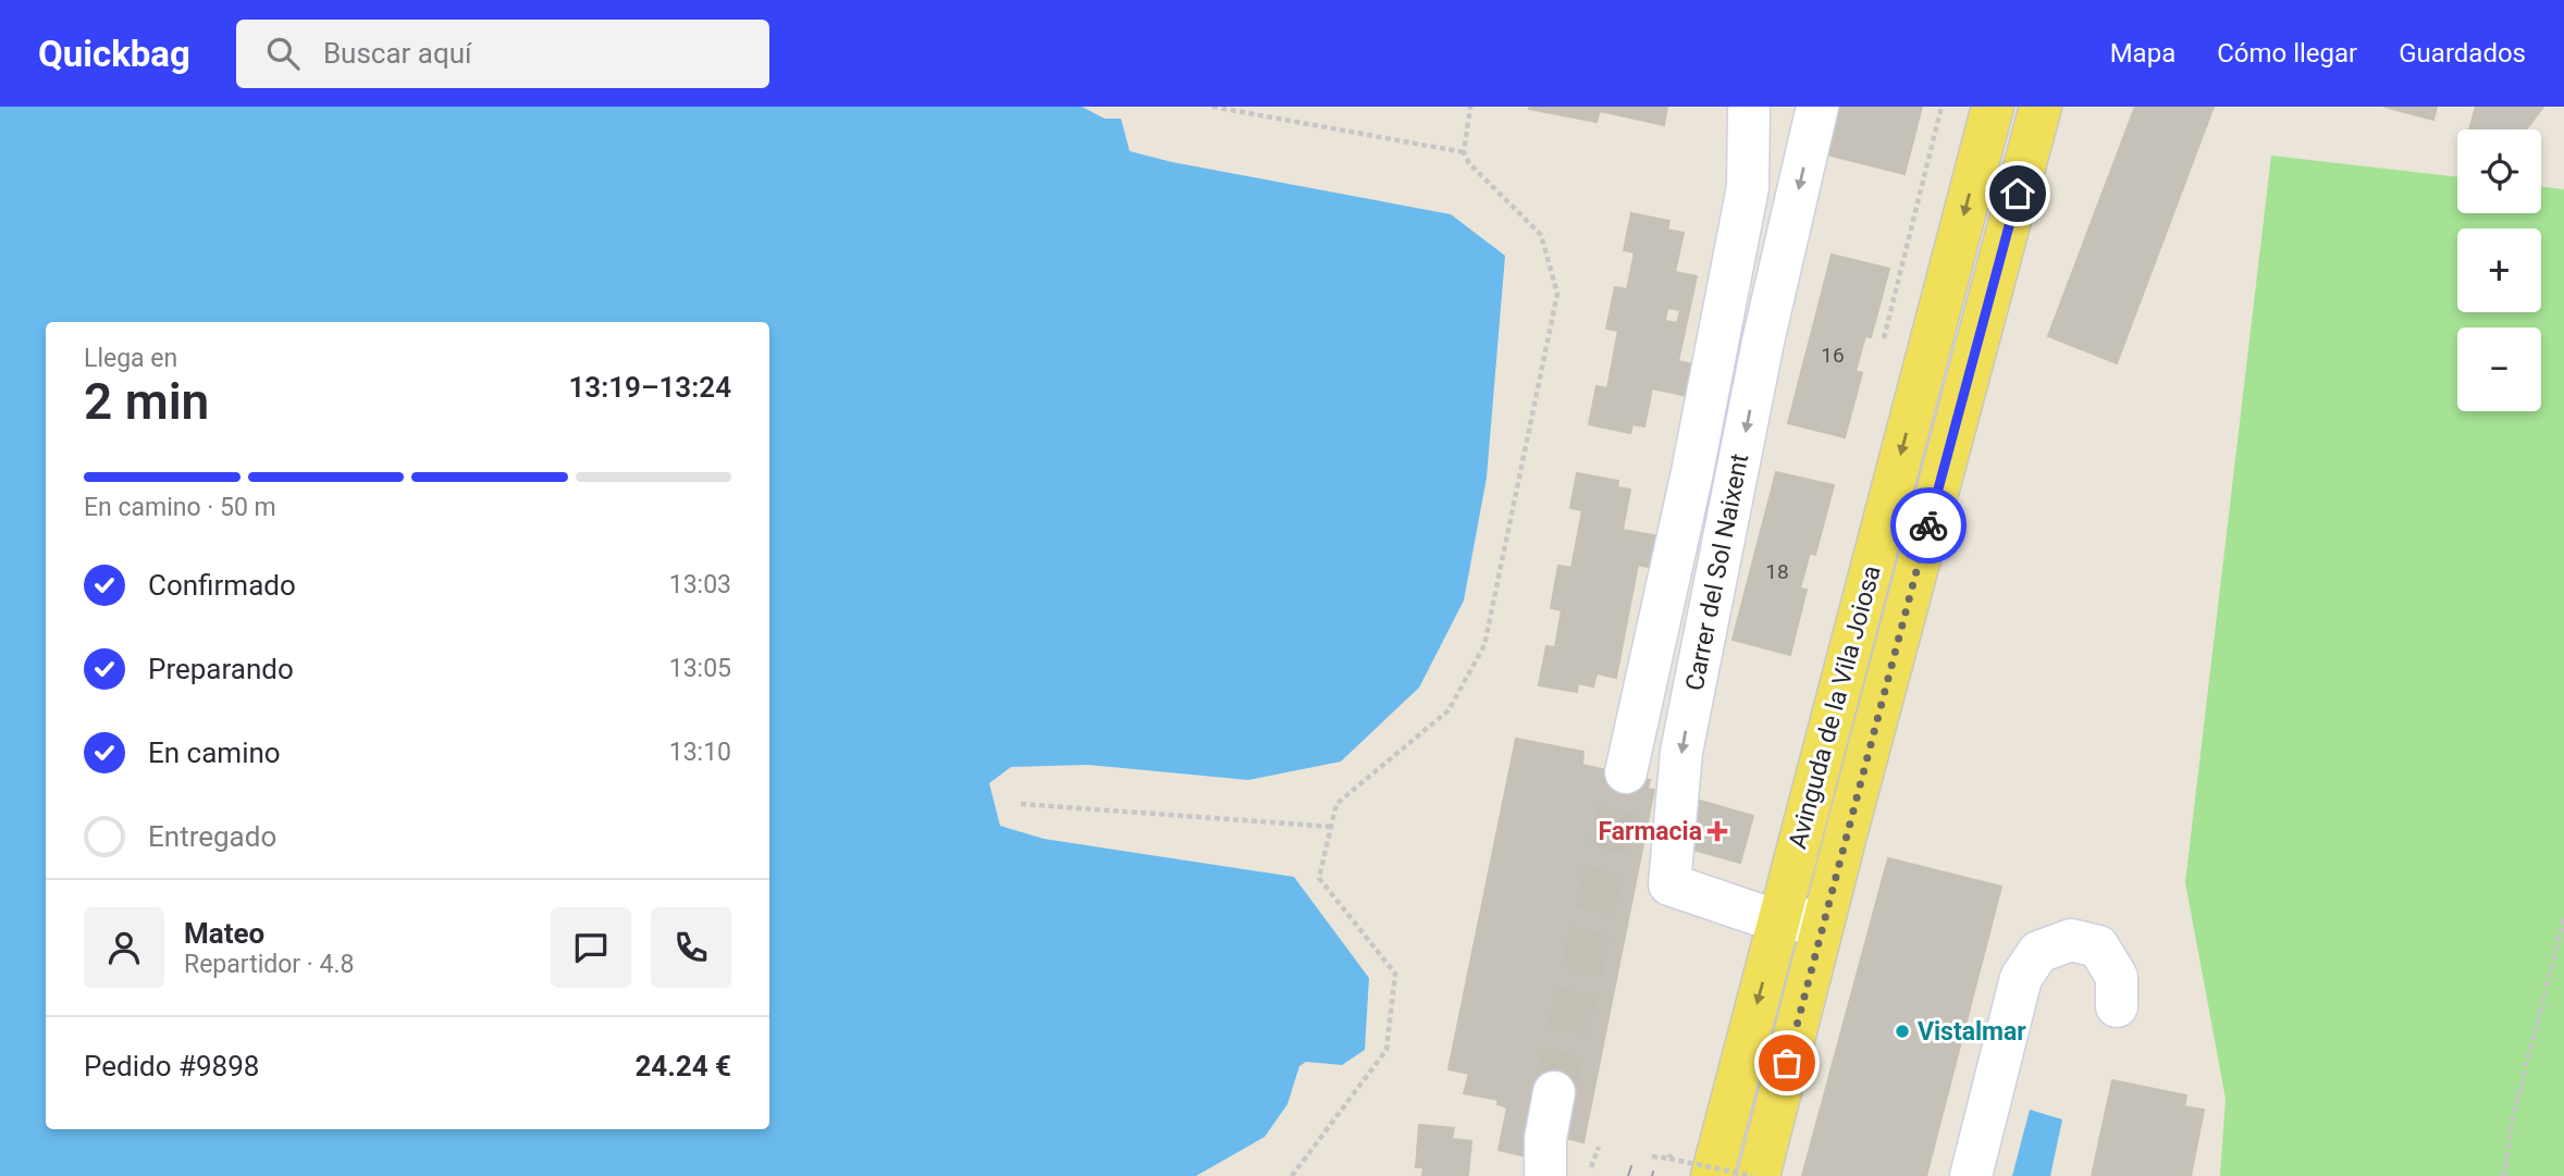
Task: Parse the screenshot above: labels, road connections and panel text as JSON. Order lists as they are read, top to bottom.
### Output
{
  "streets": {
    "main road": ["Avinguda de la Vila Joiosa"],
    "street": ["Carrer del Sol Naixent"]
  },
  "crossings": [
    ["Carrer del Sol Naixent", "Avinguda de la Vila Joiosa"]
  ],
  "places": {
    "health": ["Farmacia"],
    "other": ["Vistalmar"]
  },
  "house_numbers": ["16", "18"],
  "page": {
    "header": "Quickbag",
    "search": "Buscar aquí",
    "nav": ["Mapa", "Cómo llegar", "Guardados"],
    "map_buttons": ["+", "−"],
    "heading": ["2 min", "Llega en", "13:19–13:24"],
    "panel": [
      "Mateo",
      "Repartidor · 4.8",
      "Pedido #9898",
      "24.24 €"
    ],
    "bar": "En camino · 50 m",
    "list": [
      ["Confirmado", "13:03"],
      ["Preparando", "13:05"],
      ["En camino", "13:10"],
      "Entregado"
    ]
  }
}
